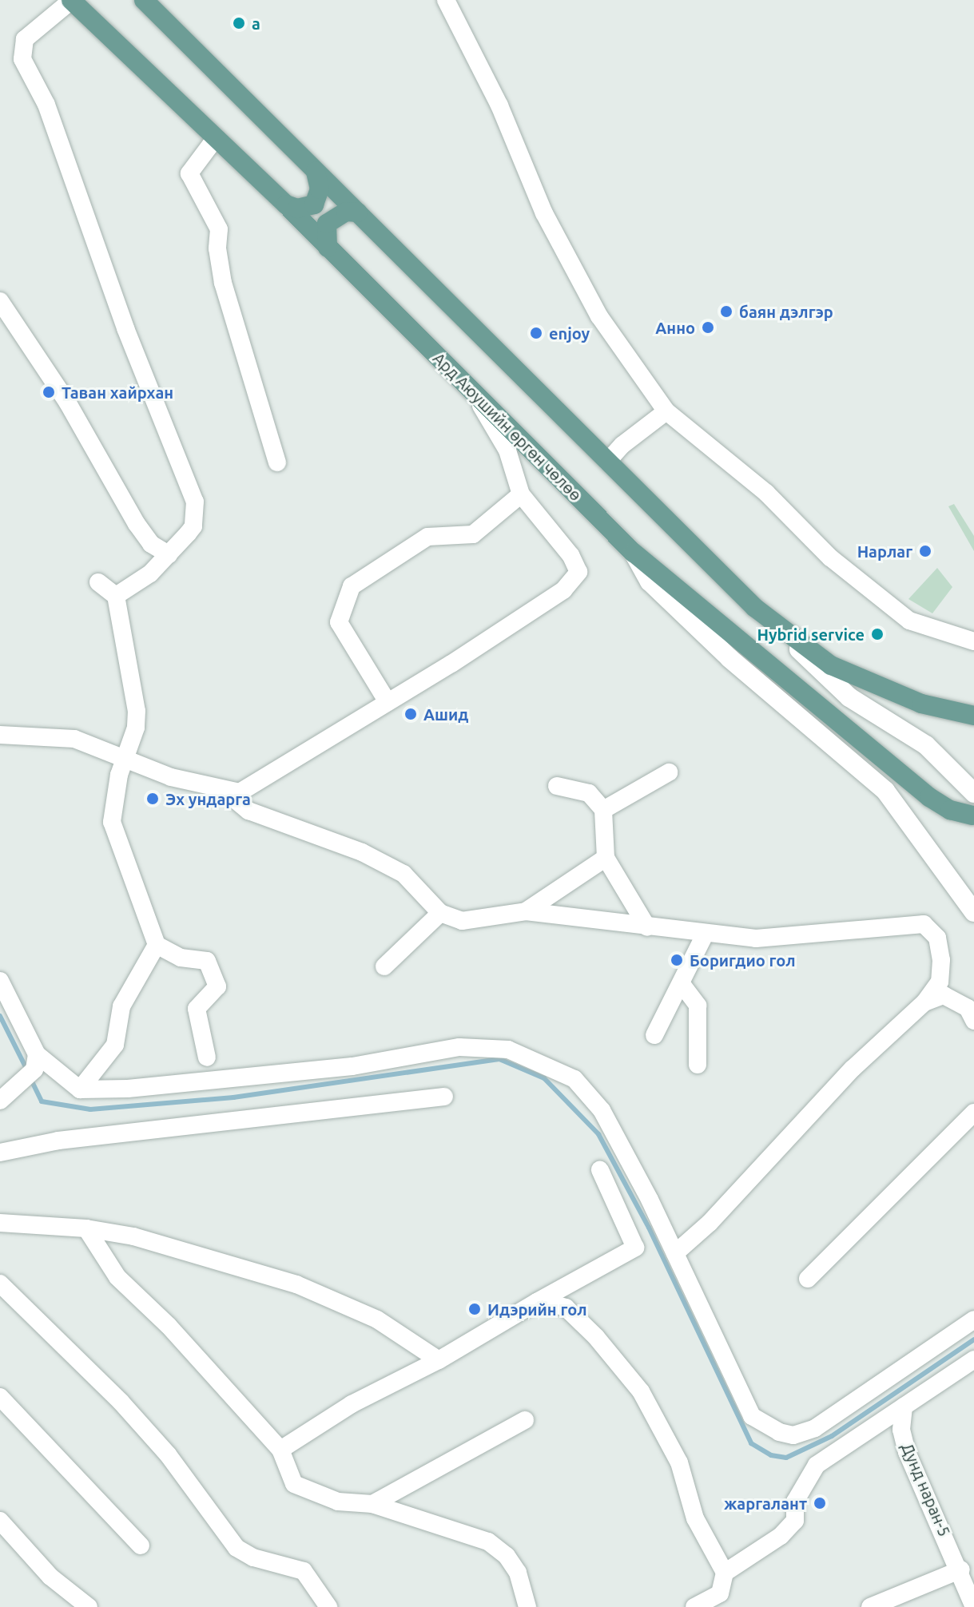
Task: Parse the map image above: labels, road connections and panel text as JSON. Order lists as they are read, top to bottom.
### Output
{
  "streets": {
    "main road": ["Ард Аюушийн өргөн чөлөө"],
    "street": ["Дунд наран-5"]
  },
  "places": [
    "а",
    "баян дэлгэр",
    "Анно",
    "enjoy",
    "Таван хайрхан",
    "Нарлаг",
    "Hybrid service",
    "Ашид",
    "Эх ундарга",
    "Боригдио гол",
    "Идэрийн гол",
    "жаргалант"
  ]
}
